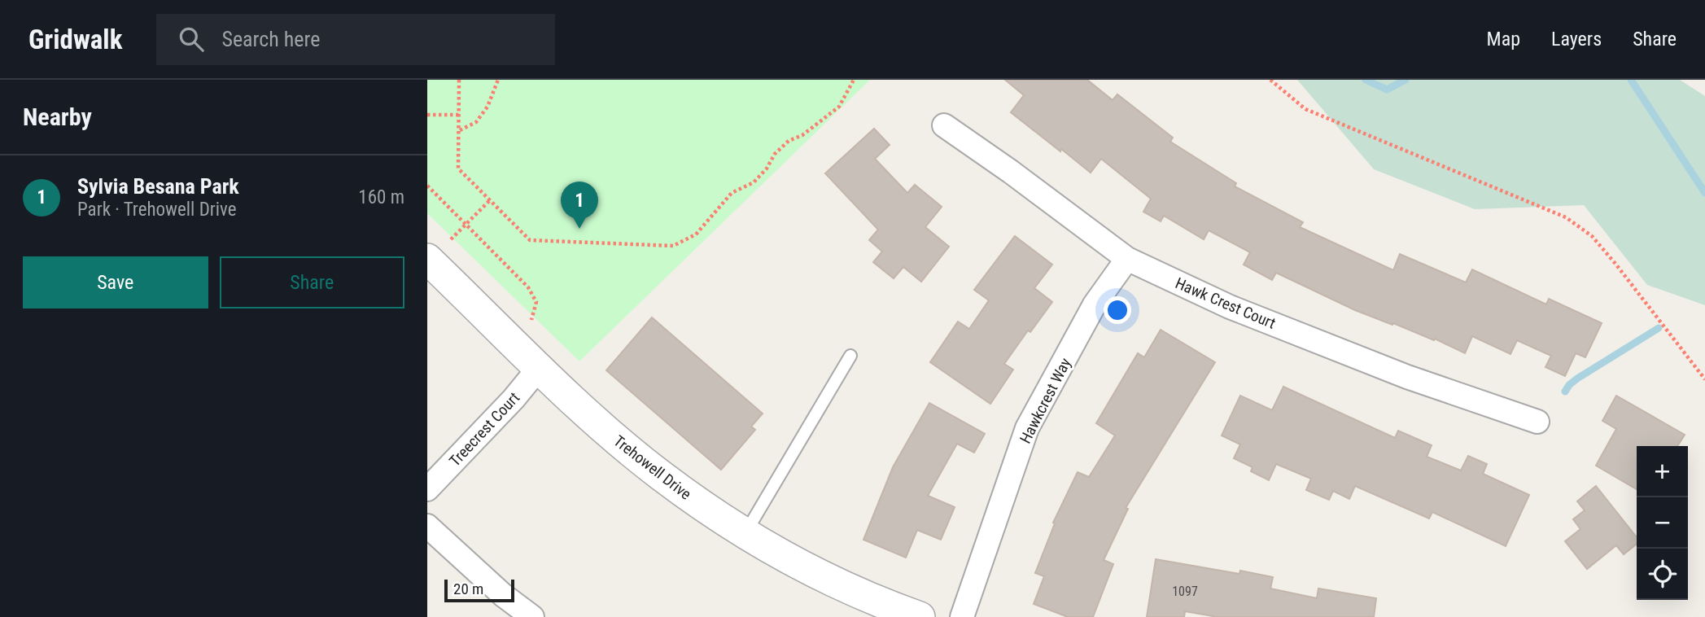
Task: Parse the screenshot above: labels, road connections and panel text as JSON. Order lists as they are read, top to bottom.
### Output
{
  "streets": {
    "street": [
      "Hawk Crest Court",
      "Hawkcrest Way",
      "Treecrest Court",
      "Trehowell Drive"
    ]
  },
  "crossings": [
    ["Hawk Crest Court", "Hawkcrest Way"],
    ["Treecrest Court", "Trehowell Drive"]
  ],
  "house_numbers": ["1097"],
  "scale_bar": "20 m",
  "page": {
    "header": "Gridwalk",
    "search": "Search here",
    "nav": ["Map", "Layers", "Share"],
    "heading": "Nearby",
    "list": [
      {
        "mark": "1",
        "name": "Sylvia Besana Park",
        "note": "Park · Trehowell Drive",
        "value": "160 m"
      }
    ],
    "pins": "1",
    "buttons": ["Save", "Share"],
    "map_buttons": ["+", "−"],
    "scale": "20 m"
  }
}
